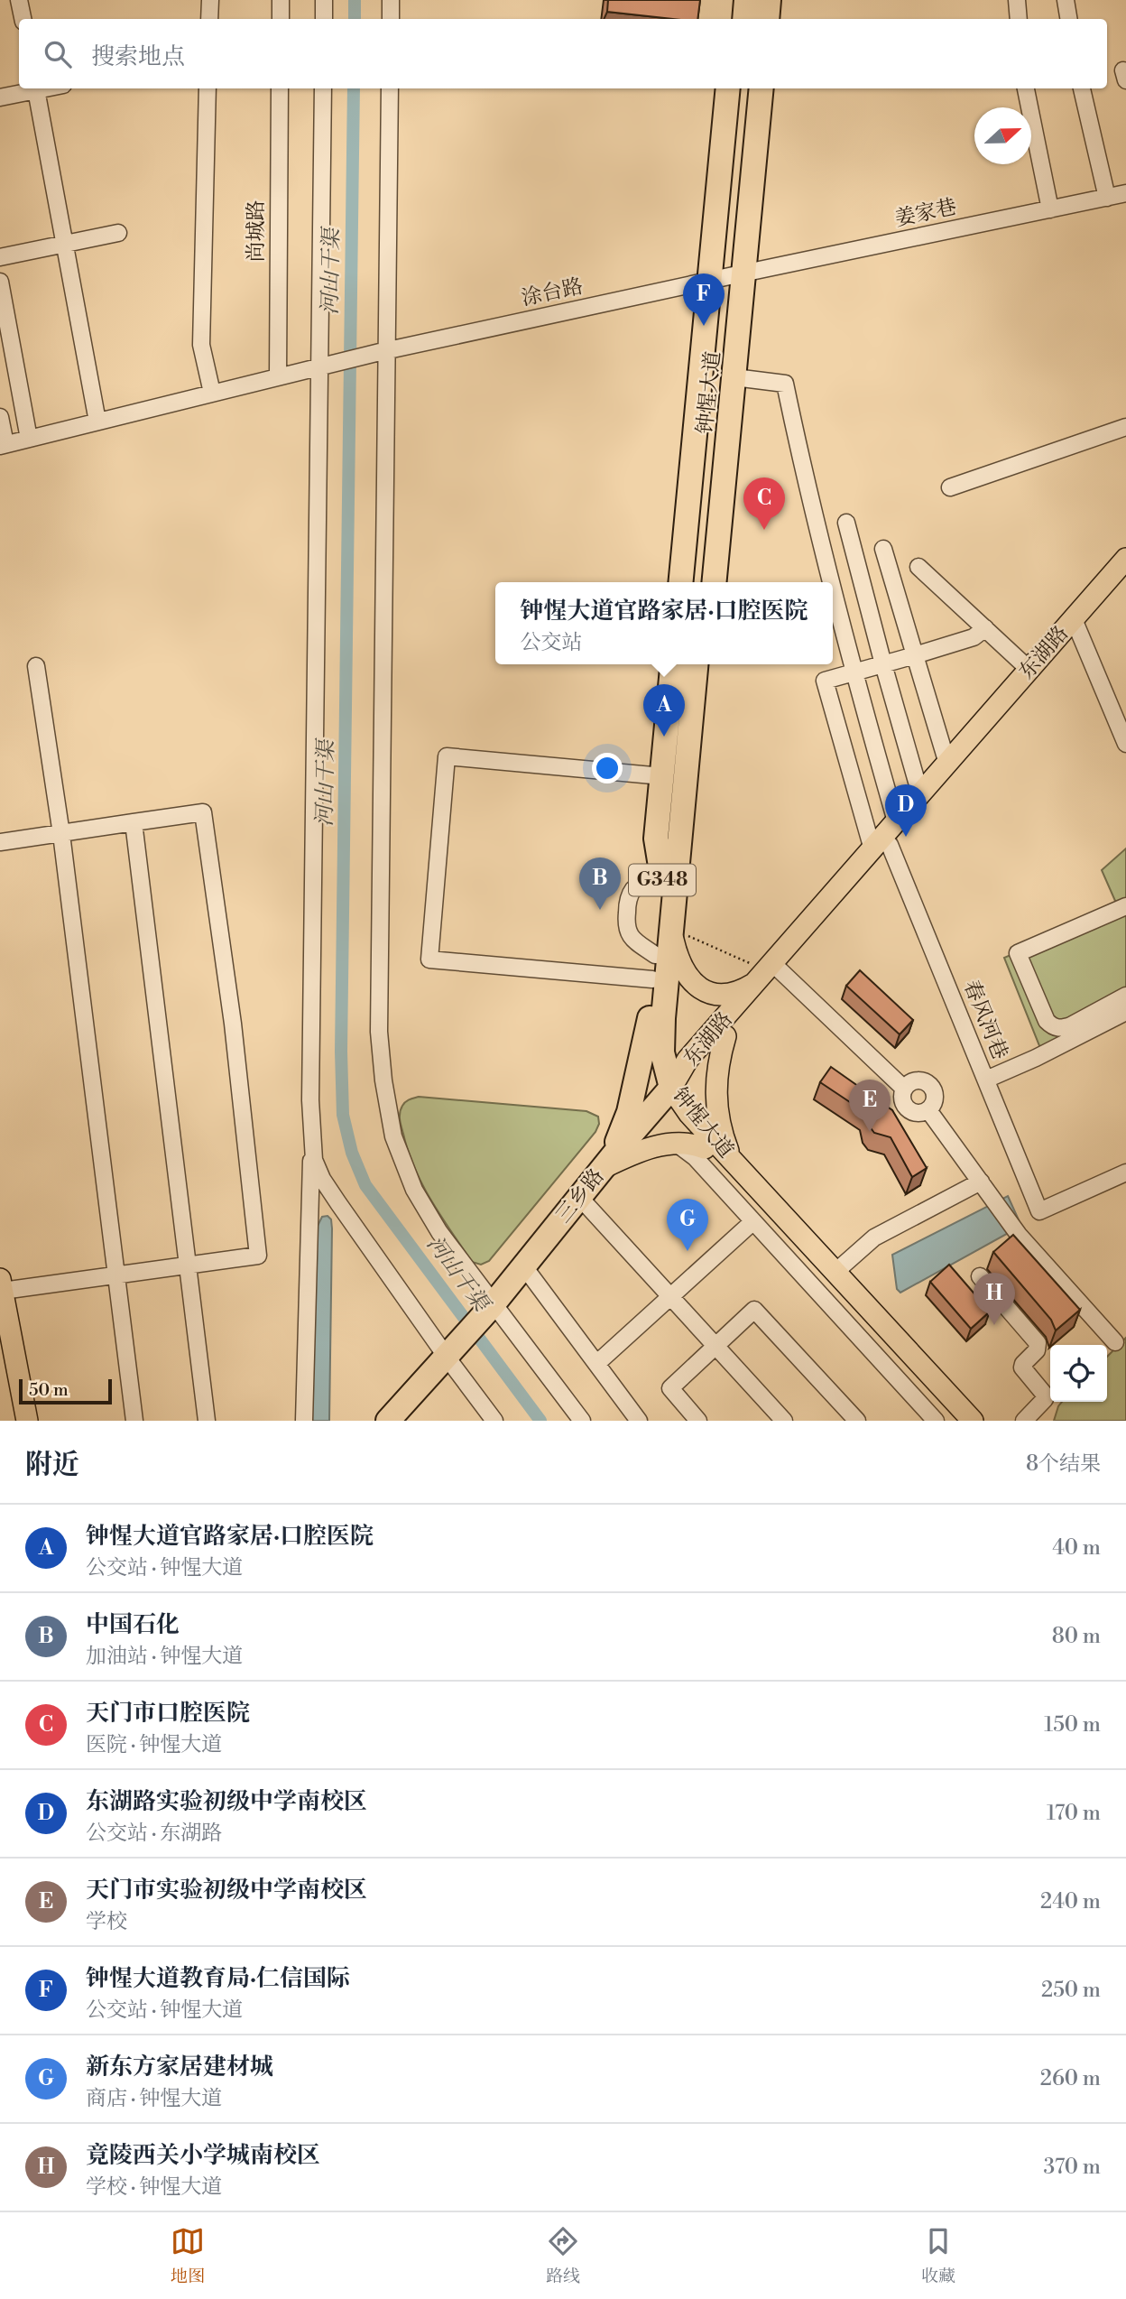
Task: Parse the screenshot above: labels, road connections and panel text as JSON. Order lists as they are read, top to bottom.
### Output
{
  "streets": {
    "highway": ["钟惺大道", "G348", "三乡路"],
    "main road": ["东湖路"],
    "street": [
      "姜家巷",
      "尚城路",
      "涂台路",
      "春风河巷"
    ]
  },
  "crossings": [
    ["姜家巷", "涂台路"],
    ["姜家巷", "钟惺大道"],
    ["涂台路", "钟惺大道"],
    ["钟惺大道", "东湖路"],
    ["钟惺大道", "三乡路"],
    ["东湖路", "春风河巷"],
    ["东湖路", "三乡路"]
  ],
  "water": ["河山干渠"],
  "scale_bar": "50 m",
  "north": "right",
  "page": {
    "search": "搜索地点",
    "pins": [
      "F",
      "C",
      "A",
      "D",
      "B",
      "E",
      "G",
      "H"
    ],
    "popup": ["钟惺大道官路家居·口腔医院", "公交站"],
    "scale": "50 m",
    "heading": ["附近", "8个结果"],
    "list": [
      {
        "mark": "A",
        "name": "钟惺大道官路家居·口腔医院",
        "note": "公交站 · 钟惺大道",
        "value": "40 m"
      },
      {
        "mark": "B",
        "name": "中国石化",
        "note": "加油站 · 钟惺大道",
        "value": "80 m"
      },
      {
        "mark": "C",
        "name": "天门市口腔医院",
        "note": "医院 · 钟惺大道",
        "value": "150 m"
      },
      {
        "mark": "D",
        "name": "东湖路实验初级中学南校区",
        "note": "公交站 · 东湖路",
        "value": "170 m"
      },
      {
        "mark": "E",
        "name": "天门市实验初级中学南校区",
        "note": "学校",
        "value": "240 m"
      },
      {
        "mark": "F",
        "name": "钟惺大道教育局·仁信国际",
        "note": "公交站 · 钟惺大道",
        "value": "250 m"
      },
      {
        "mark": "G",
        "name": "新东方家居建材城",
        "note": "商店 · 钟惺大道",
        "value": "260 m"
      },
      {
        "mark": "H",
        "name": "竟陵西关小学城南校区",
        "note": "学校 · 钟惺大道",
        "value": "370 m"
      }
    ],
    "nav": ["地图", "路线", "收藏"]
  }
}
